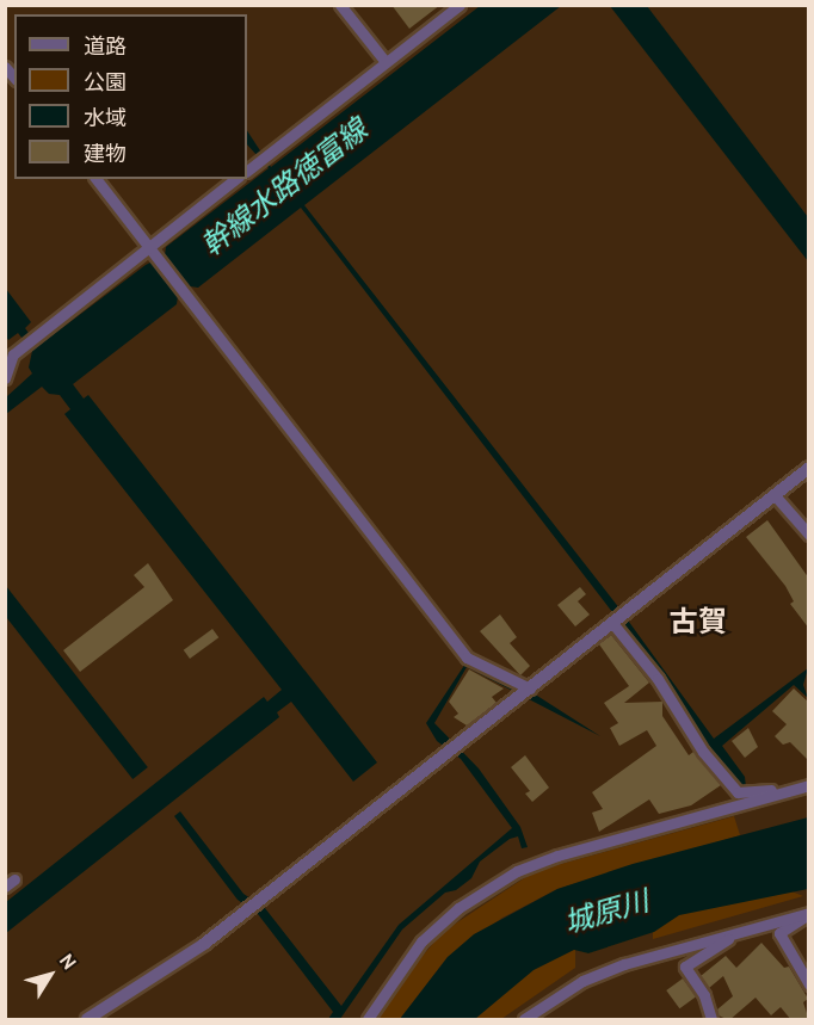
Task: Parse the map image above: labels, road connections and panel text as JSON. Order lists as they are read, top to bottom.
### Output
{
  "districts": ["古賀"],
  "water": ["幹線水路徳富線", "城原川"],
  "legend": [
    "道路",
    "公園",
    "水域",
    "建物"
  ],
  "north": "top right"
}
